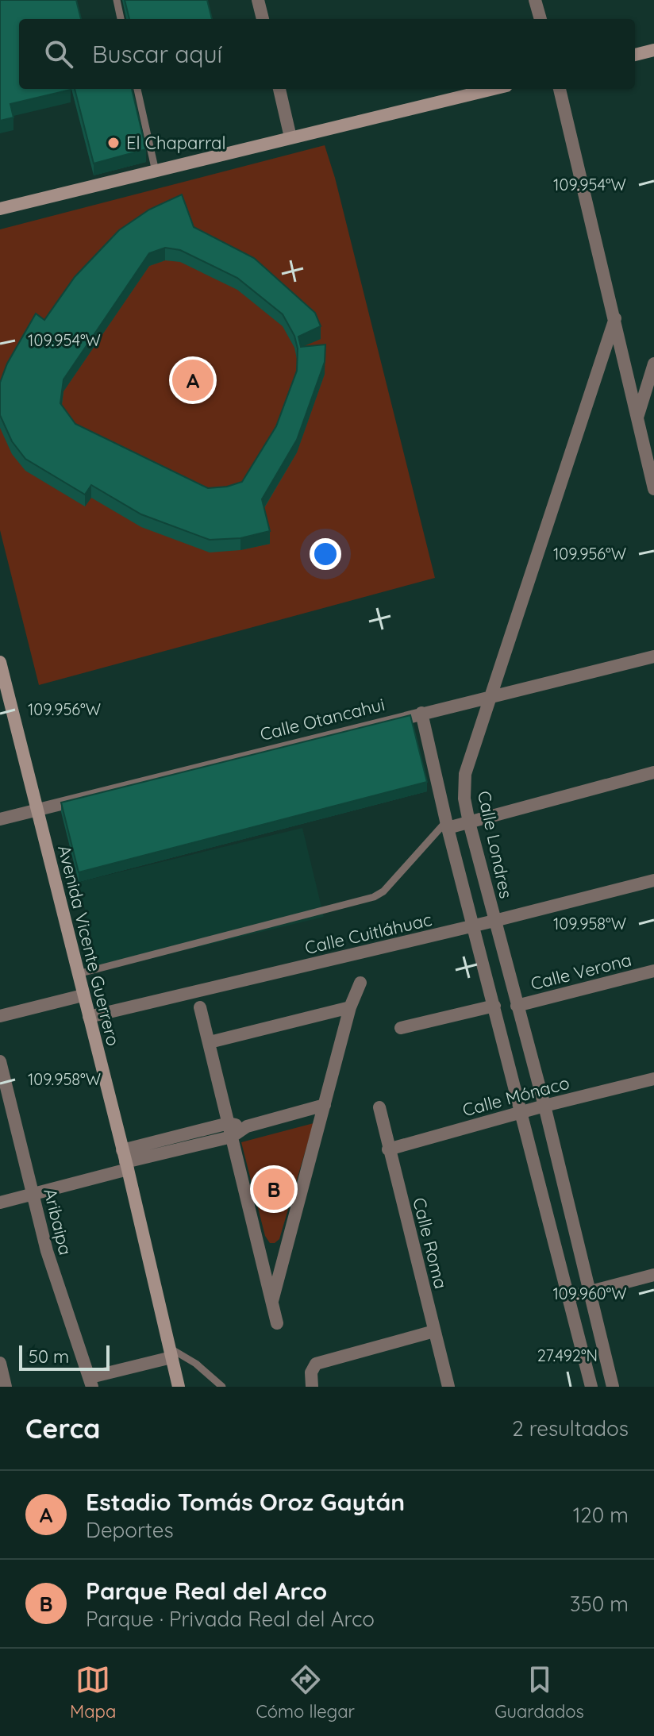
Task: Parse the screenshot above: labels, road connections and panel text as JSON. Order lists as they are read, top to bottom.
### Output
{
  "streets": {
    "main road": ["Avenida Vicente Guerrero"],
    "street": [
      "Calle Otancahui",
      "Calle Londres",
      "Calle Cuitláhuac",
      "Calle Verona",
      "Calle Mónaco",
      "Aribaipa",
      "Calle Roma"
    ]
  },
  "crossings": [
    ["Calle Otancahui", "Calle Londres"],
    ["Calle Otancahui", "Avenida Vicente Guerrero"],
    ["Calle Londres", "Calle Cuitláhuac"],
    ["Calle Londres", "Calle Verona"],
    ["Calle Londres", "Calle Mónaco"],
    ["Calle Cuitláhuac", "Avenida Vicente Guerrero"],
    ["Calle Mónaco", "Calle Roma"]
  ],
  "places": ["El Chaparral"],
  "scale_bar": "50 m",
  "page": {
    "search": "Buscar aquí",
    "pins": ["A", "B"],
    "scale": "50 m",
    "heading": ["Cerca", "2 resultados"],
    "list": [
      {
        "mark": "A",
        "name": "Estadio Tomás Oroz Gaytán",
        "note": "Deportes",
        "value": "120 m"
      },
      {
        "mark": "B",
        "name": "Parque Real del Arco",
        "note": "Parque · Privada Real del Arco",
        "value": "350 m"
      }
    ],
    "nav": ["Mapa", "Cómo llegar", "Guardados"]
  },
  "coordinates": [
    "109.954°W",
    "109.956°W",
    "109.958°W",
    "109.960°W",
    "27.492°N"
  ]
}
